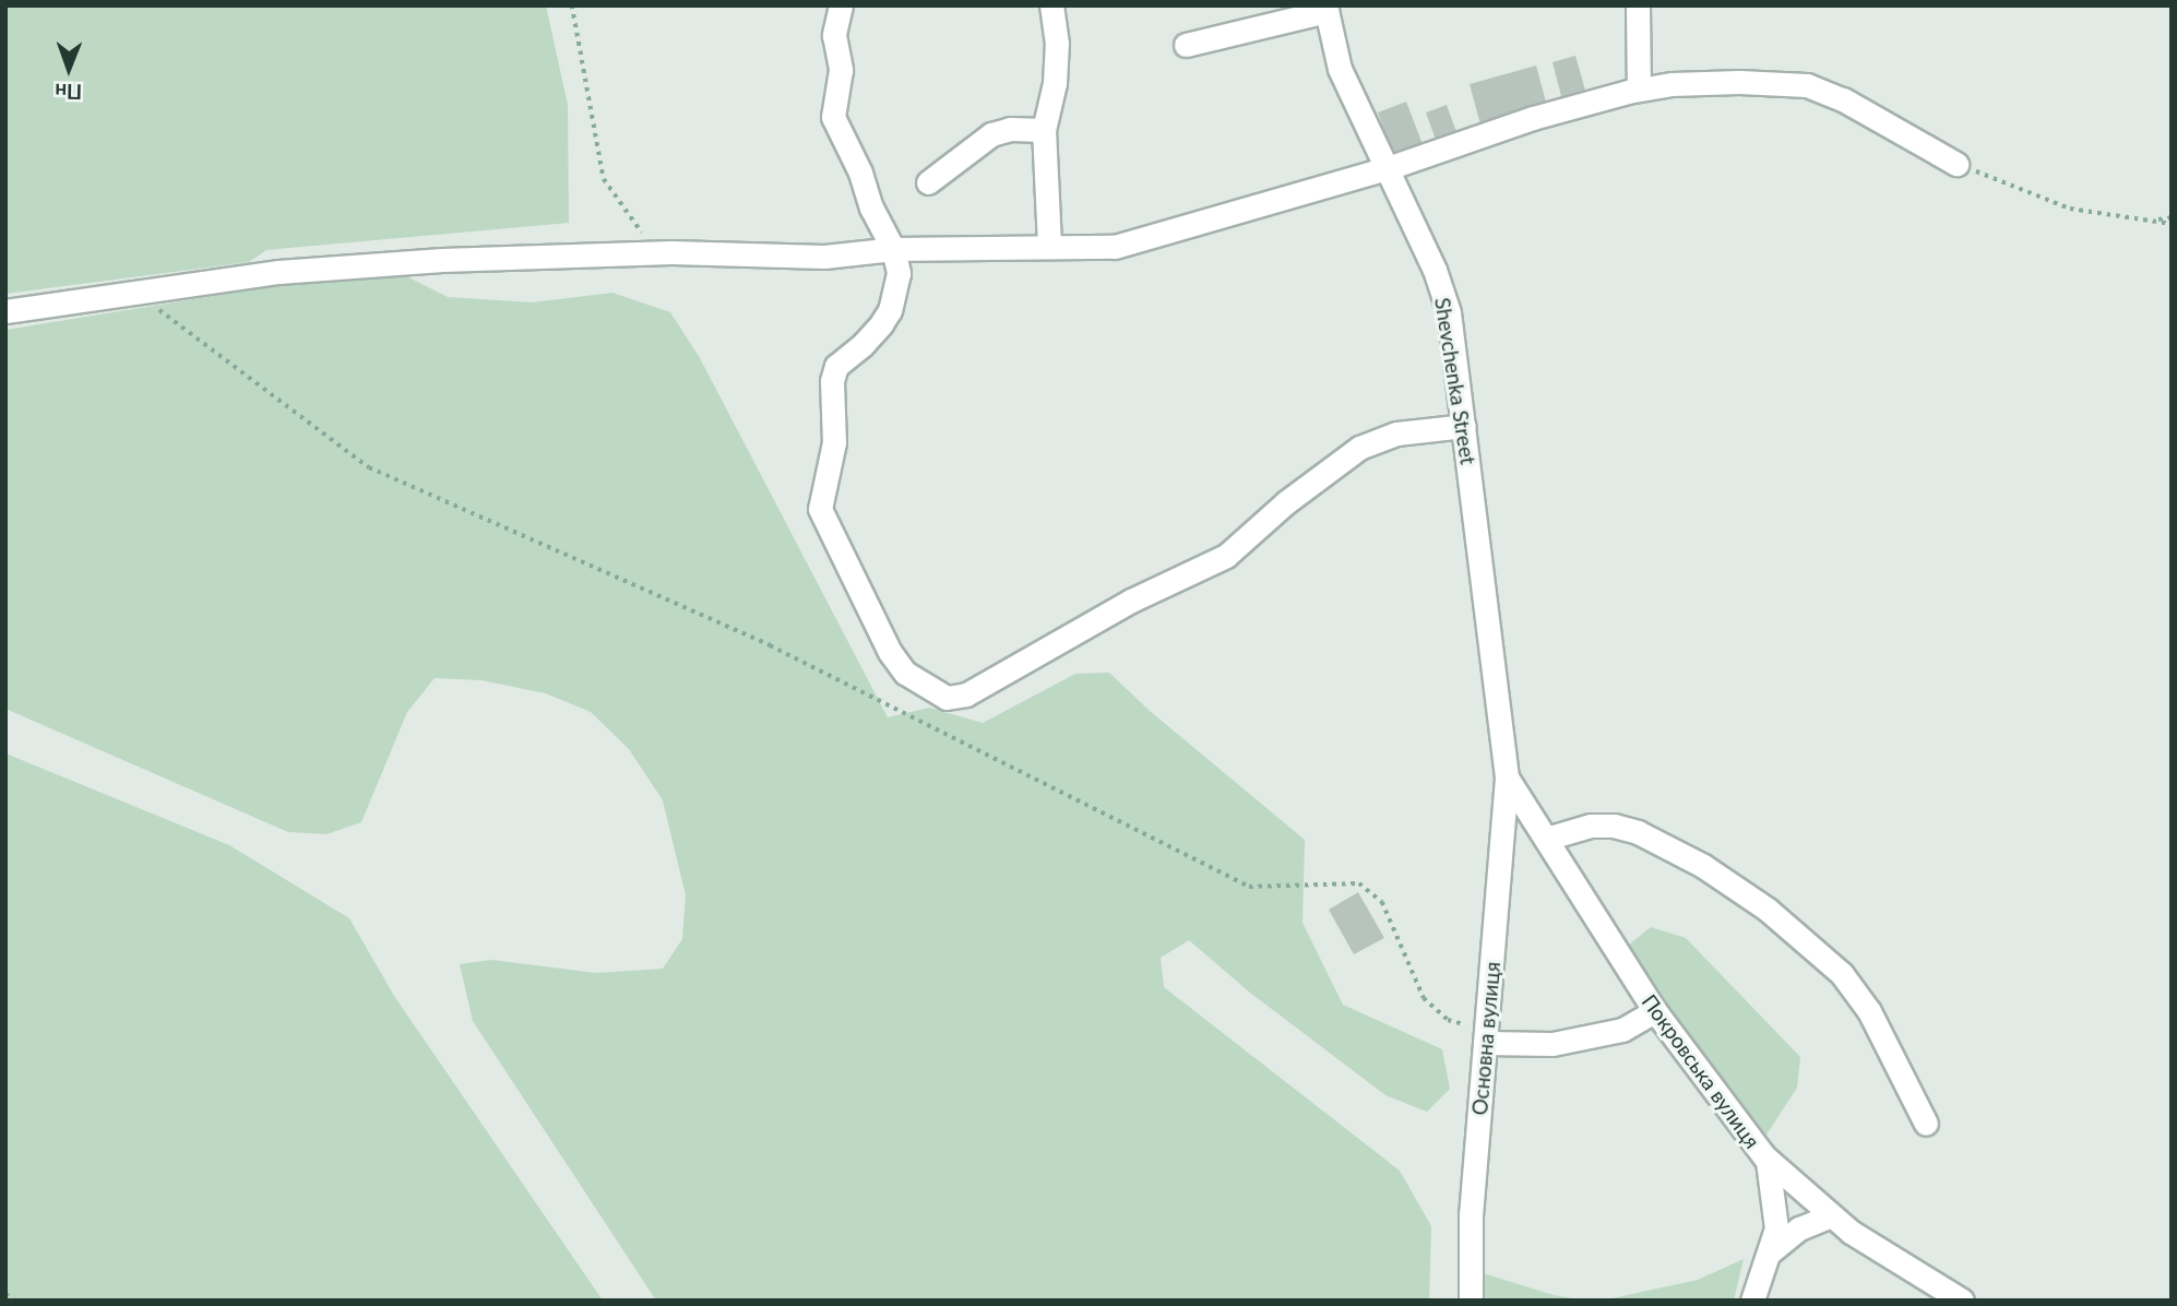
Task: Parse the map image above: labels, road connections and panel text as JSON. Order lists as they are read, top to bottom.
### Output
{
  "streets": {
    "street": ["Shevchenka Street", "Основна вулиця", "Покровська вулиця"]
  },
  "crossings": [
    ["Shevchenka Street", "Основна вулиця"],
    ["Shevchenka Street", "Покровська вулиця"],
    ["Основна вулиця", "Покровська вулиця"]
  ],
  "north": "bottom"
}
